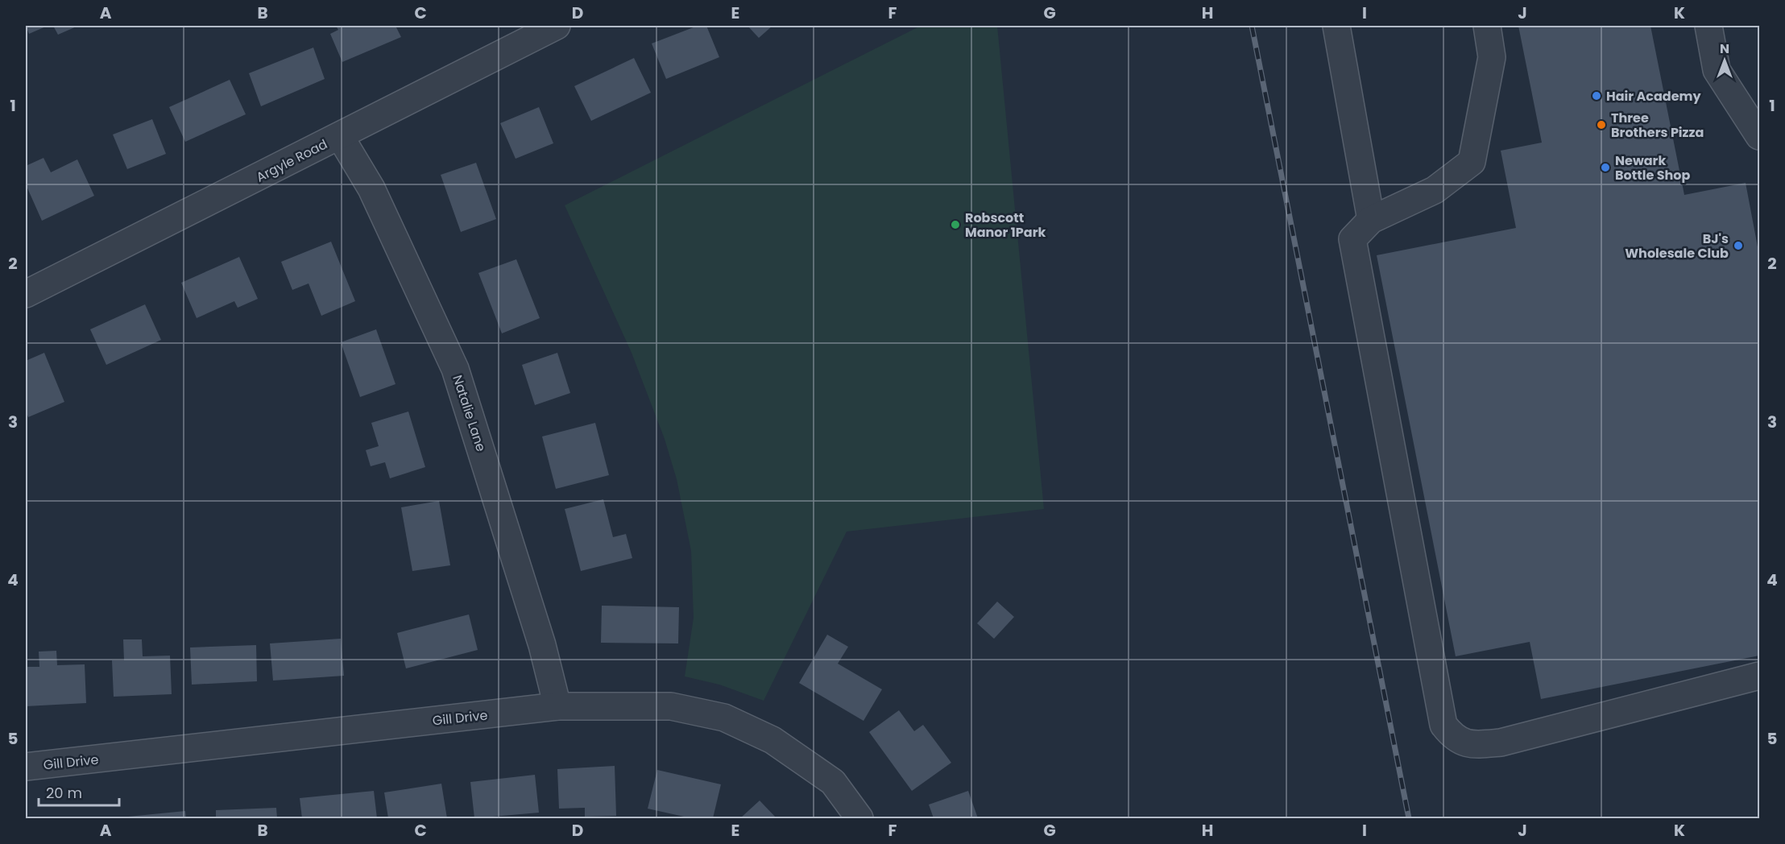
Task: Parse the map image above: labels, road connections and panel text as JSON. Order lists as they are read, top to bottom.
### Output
{
  "streets": {
    "street": ["Argyle Road", "Natalie Lane", "Gill Drive"]
  },
  "crossings": [
    ["Argyle Road", "Natalie Lane"],
    ["Natalie Lane", "Gill Drive"]
  ],
  "places": [
    "Hair Academy",
    "Three Brothers Pizza",
    "Newark Bottle Shop",
    "Robscott Manor 1Park",
    "BJ's Wholesale Club"
  ],
  "scale_bar": "20 m",
  "north": "top",
  "grid": {
    "columns": [
      "A",
      "B",
      "C",
      "D",
      "E",
      "F",
      "G",
      "H",
      "I",
      "J",
      "K"
    ],
    "rows": [
      "1",
      "2",
      "3",
      "4",
      "5"
    ]
  }
}
